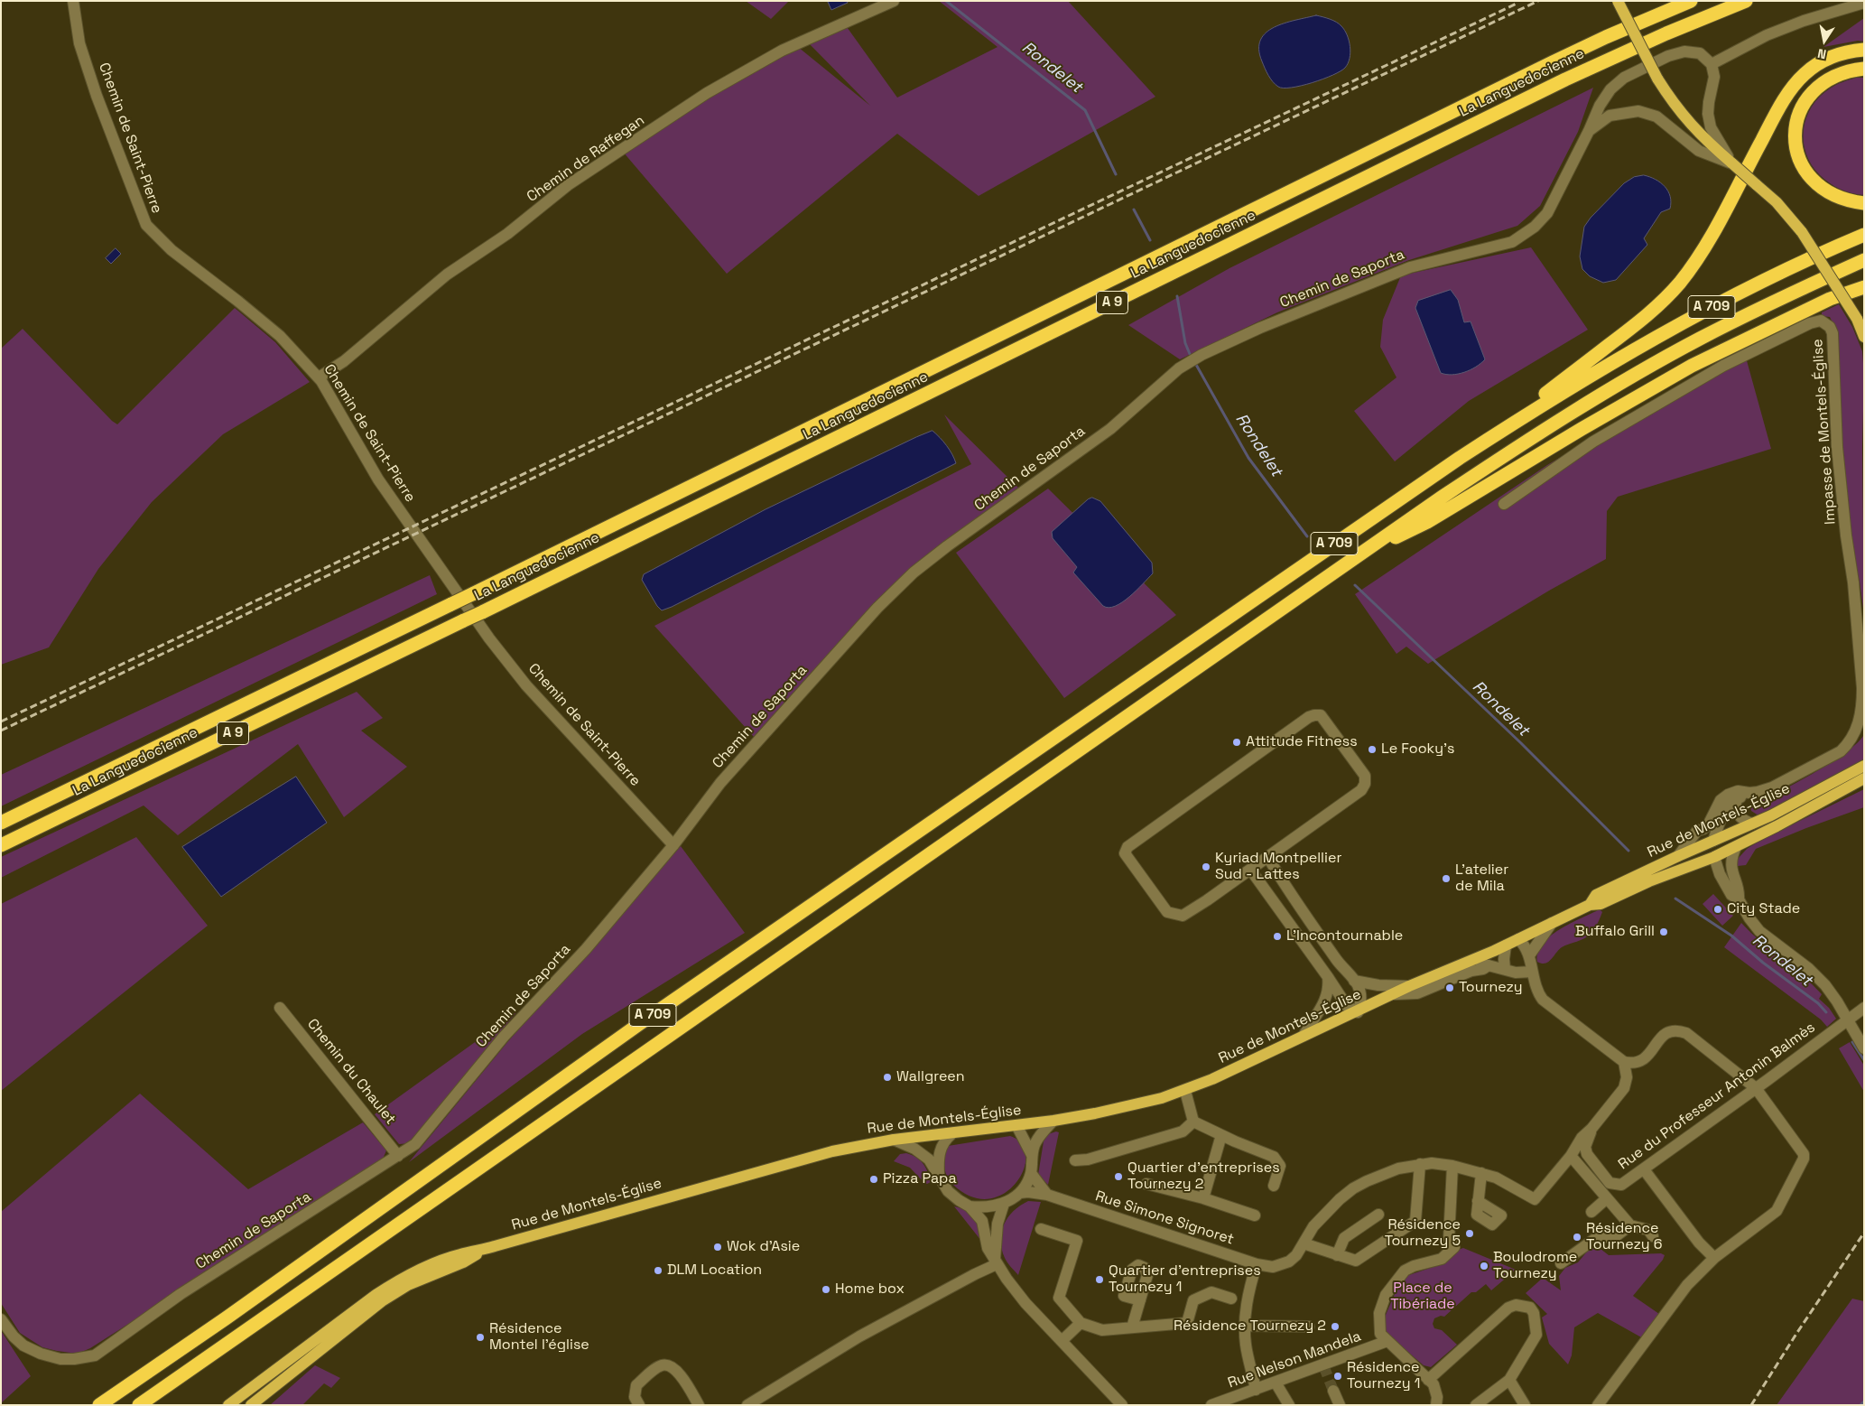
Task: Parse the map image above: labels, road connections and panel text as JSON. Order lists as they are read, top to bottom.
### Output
{
  "streets": {
    "highway": ["La Languedocienne", "A 9", "A 709"],
    "main road": ["Rue de Montels-Église"],
    "street": [
      "Chemin de Saint-Pierre",
      "Chemin de Raffegan",
      "Chemin de Saporta",
      "Impasse de Montels-Église",
      "Chemin du Chaulet",
      "Rue du Professeur Antonin Balmès",
      "Rue Simone Signoret",
      "Rue Nelson Mandela"
    ]
  },
  "crossings": [
    ["Chemin de Saint-Pierre", "Chemin de Raffegan"],
    ["Chemin de Saint-Pierre", "Chemin de Saporta"],
    ["Chemin de Saporta", "Chemin du Chaulet"],
    ["Impasse de Montels-Église", "Rue de Montels-Église"],
    ["Rue de Montels-Église", "Rue Simone Signoret"]
  ],
  "water": ["Rondelet"],
  "parks": ["Place de Tibériade"],
  "places": [
    "Attitude Fitness",
    "Le Fooky's",
    "Kyriad Montpellier Sud - Lattes",
    "L'atelier de Mila",
    "City Stade",
    "Buffalo Grill",
    "L'Incontournable",
    "Tournezy",
    "Wallgreen",
    "Quartier d'entreprises Tournezy 2",
    "Pizza Papa",
    "Résidence Tournezy 5",
    "Résidence Tournezy 6",
    "Wok d'Asie",
    "Boulodrome Tournezy",
    "DLM Location",
    "Quartier d'entreprises Tournezy 1",
    "Home box",
    "Résidence Tournezy 2",
    "Résidence Montel l'église",
    "Résidence Tournezy 1"
  ],
  "north": "bottom"
}
